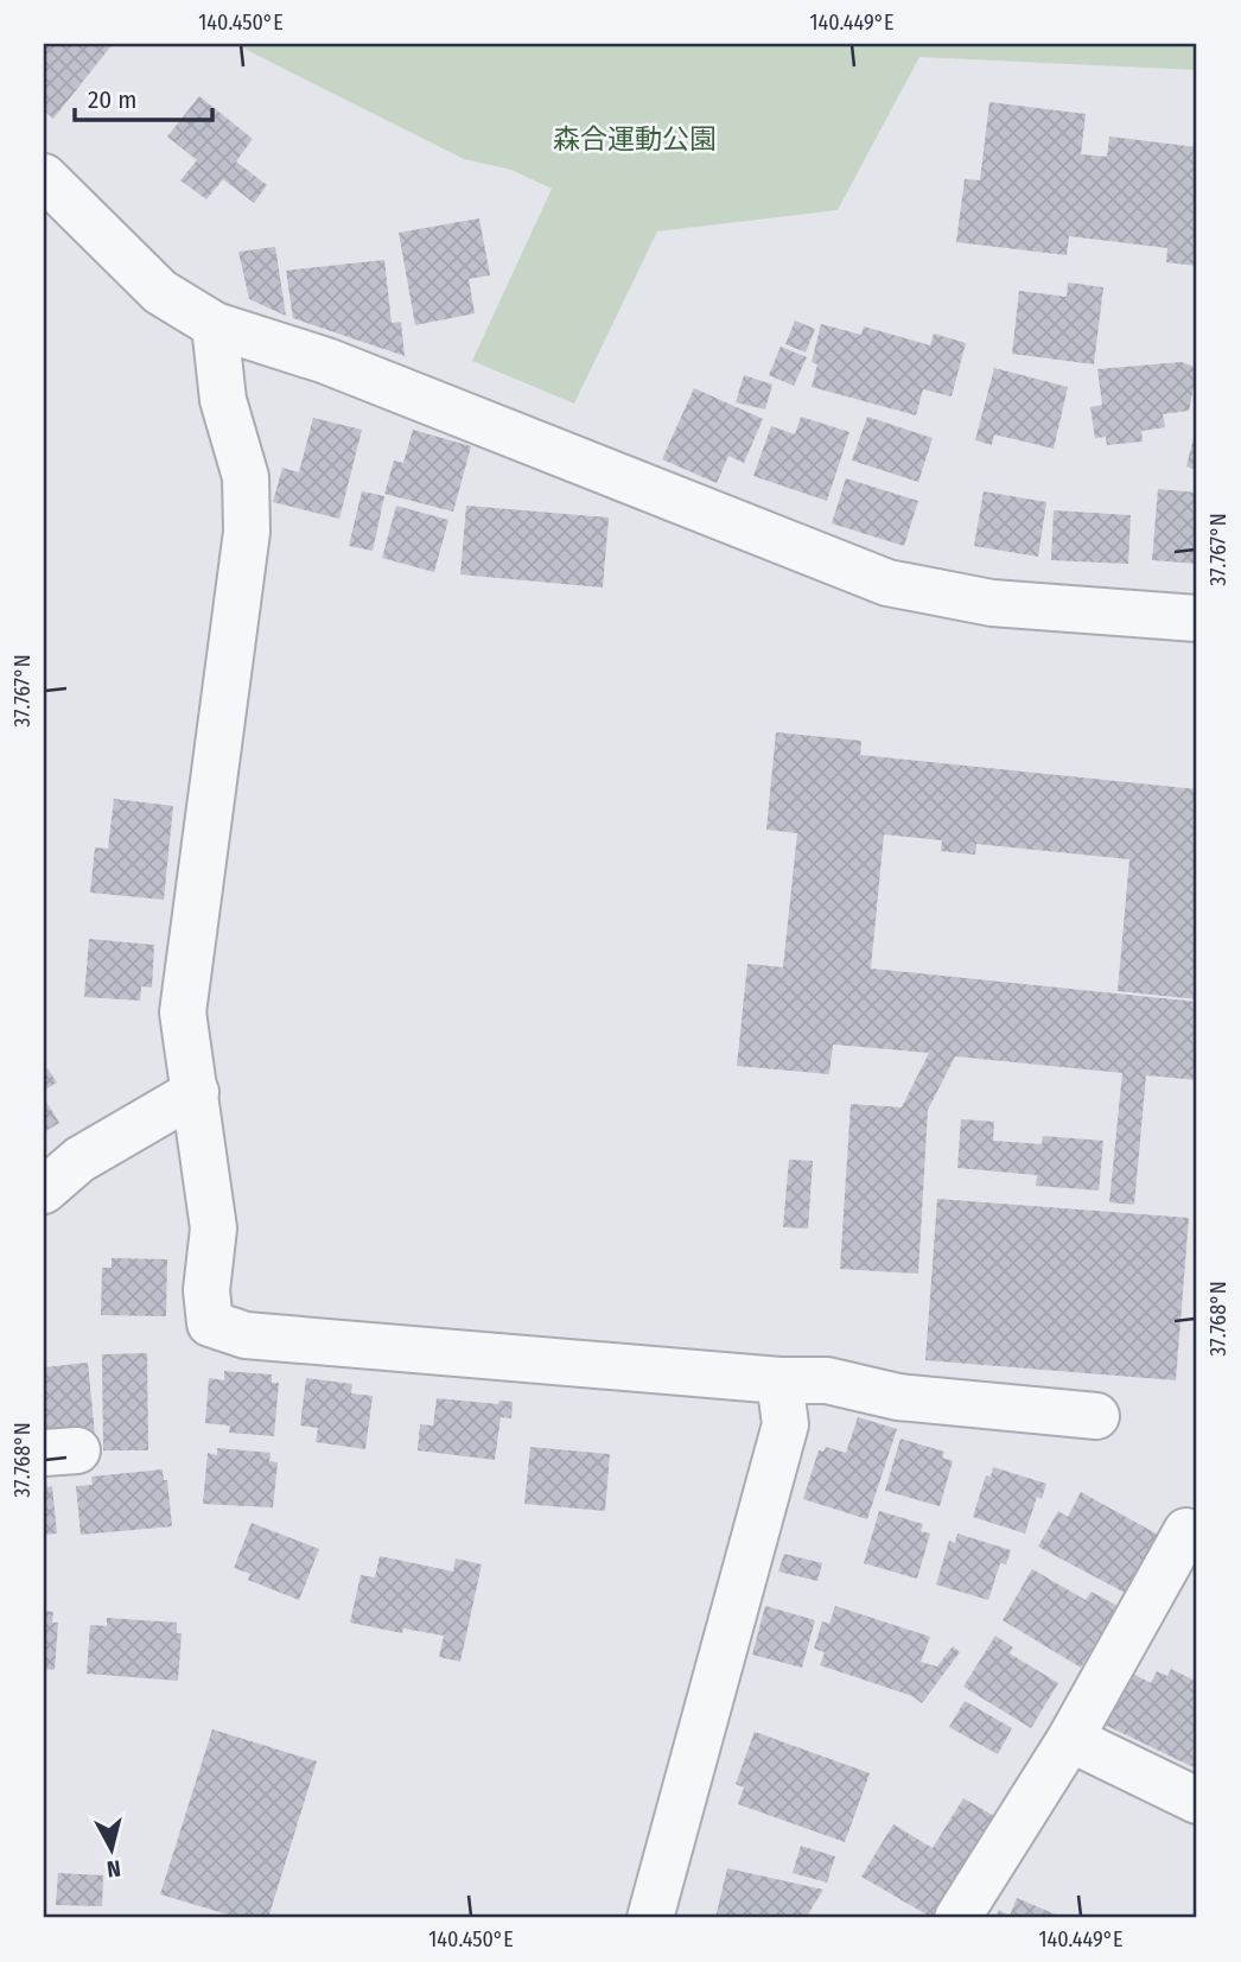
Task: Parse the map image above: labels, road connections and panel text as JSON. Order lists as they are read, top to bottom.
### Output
{
  "parks": ["森合運動公園"],
  "scale_bar": "20 m",
  "north": "bottom",
  "coordinates": [
    "140.450°E",
    "140.449°E",
    "37.767°N",
    "37.768°N"
  ]
}
